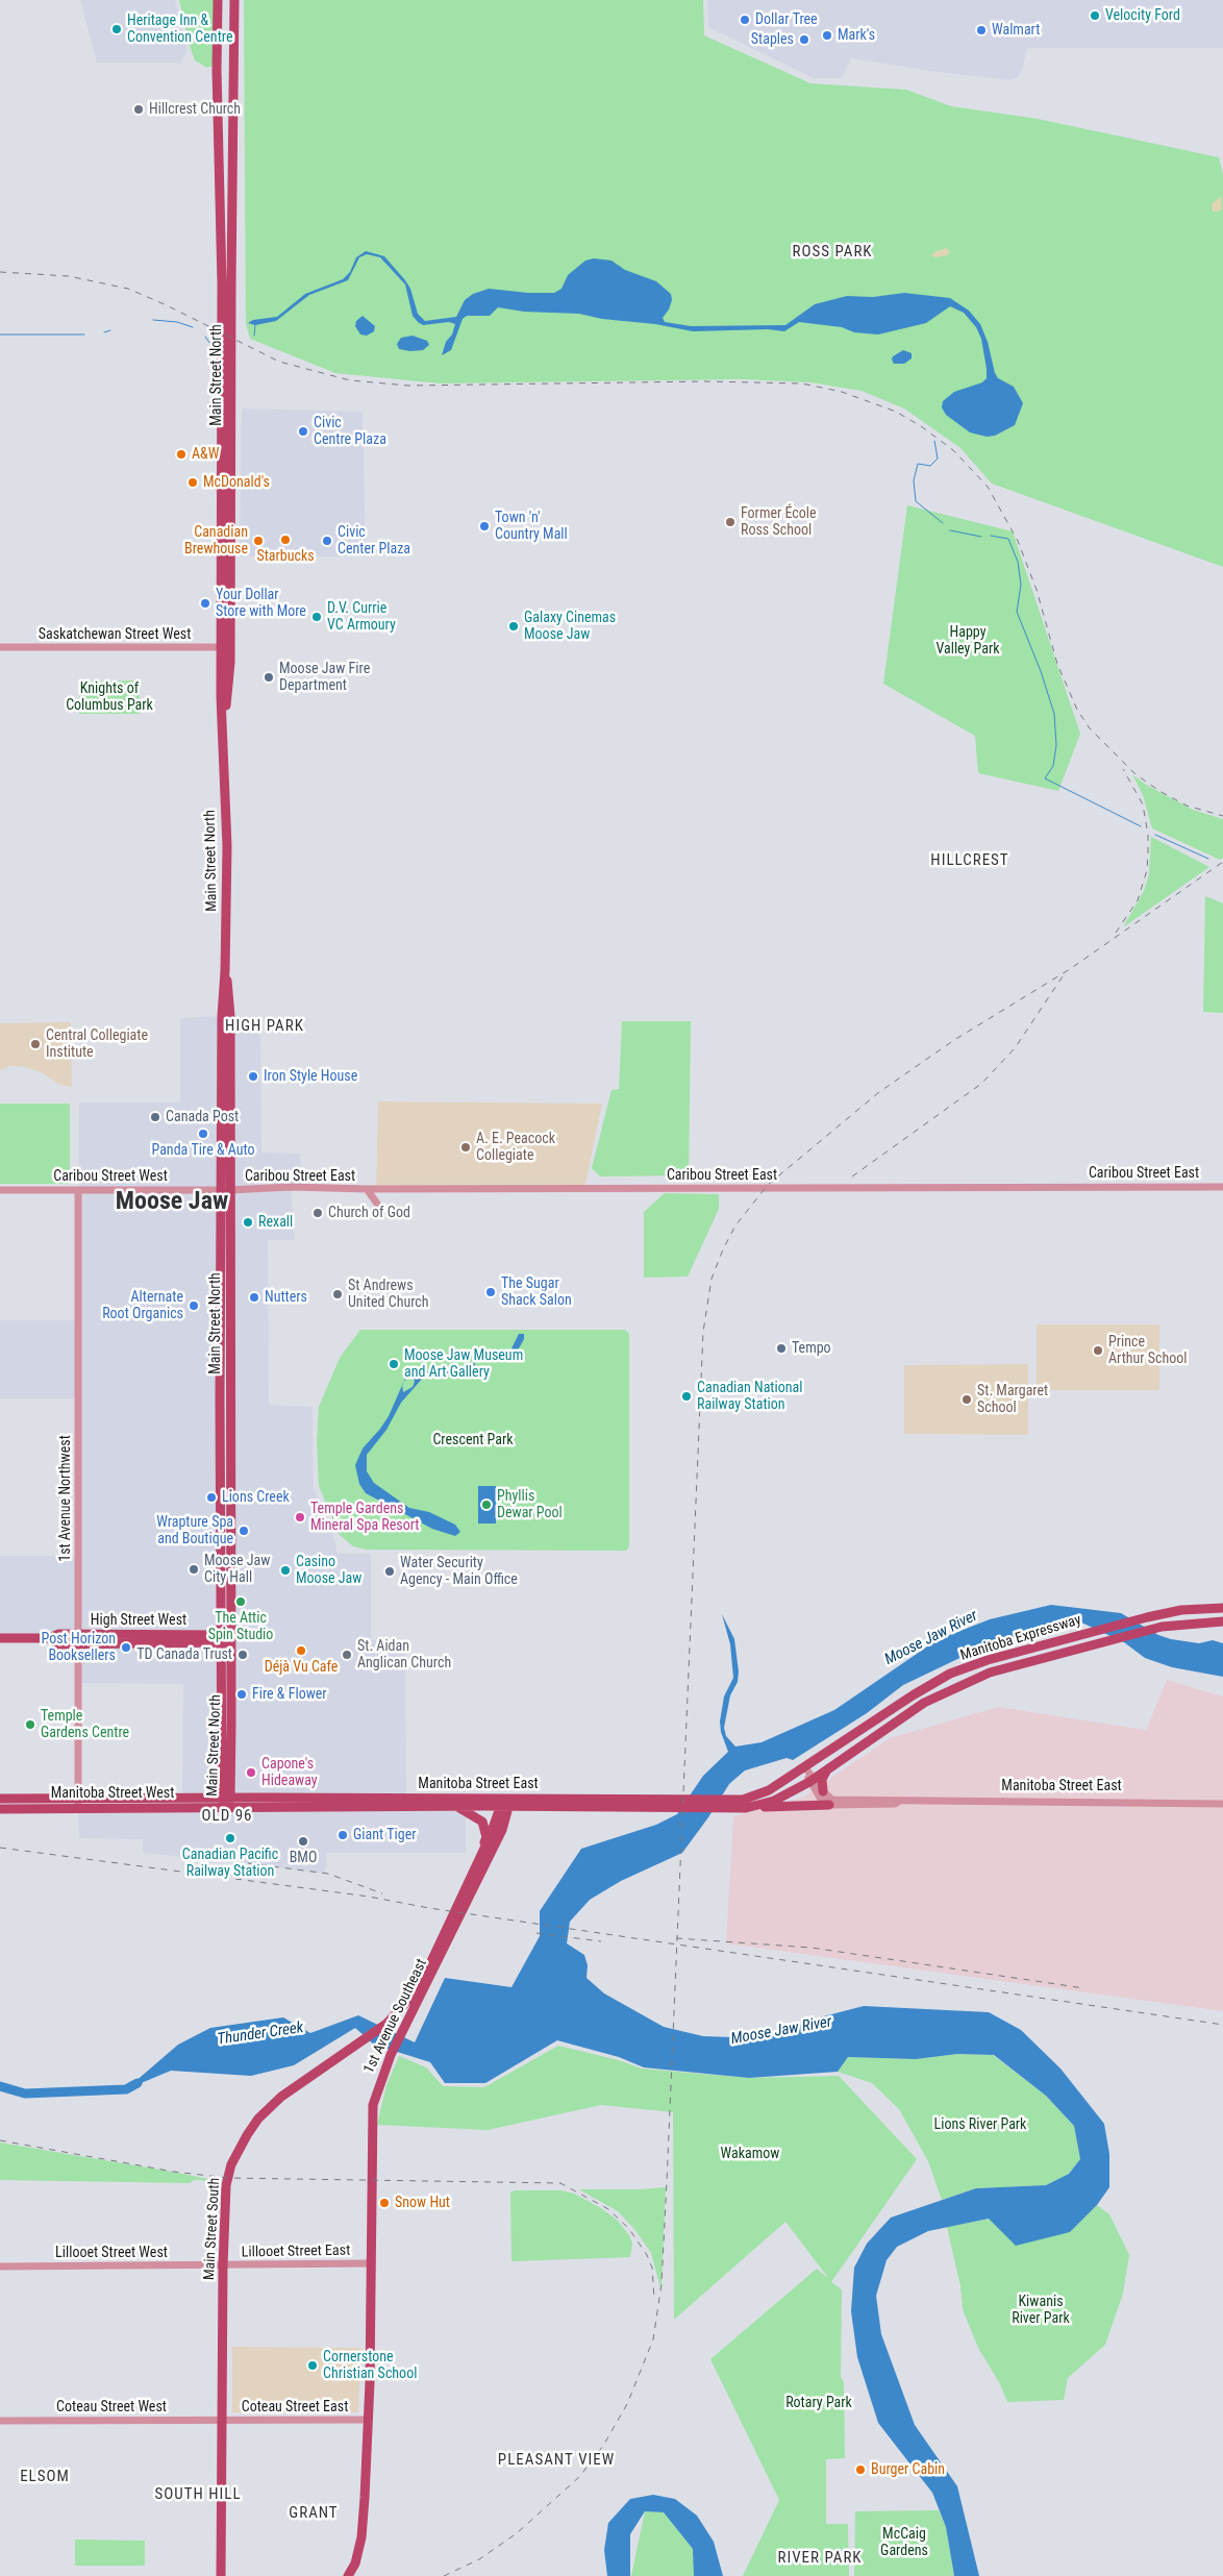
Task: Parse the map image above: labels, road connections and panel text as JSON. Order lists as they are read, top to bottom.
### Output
{
  "streets": {
    "main road": [
      "Main Street North",
      "High Street West",
      "Manitoba Expressway",
      "Manitoba Street East",
      "Manitoba Street West",
      "1st Avenue Southeast",
      "Main Street South"
    ],
    "street": [
      "Saskatchewan Street West",
      "Caribou Street East",
      "Caribou Street West",
      "1st Avenue Northwest",
      "Lillooet Street East",
      "Lillooet Street West",
      "Coteau Street West",
      "Coteau Street East"
    ]
  },
  "crossings": [
    ["Main Street North", "Saskatchewan Street West"],
    ["Main Street North", "Caribou Street East"],
    ["Main Street North", "Caribou Street West"],
    ["Main Street North", "High Street West"],
    ["Main Street North", "Manitoba Street East"],
    ["Main Street North", "Manitoba Street West"],
    ["Caribou Street East", "Caribou Street West"],
    ["Caribou Street West", "1st Avenue Northwest"],
    ["1st Avenue Northwest", "High Street West"],
    ["1st Avenue Northwest", "Manitoba Street West"],
    ["Manitoba Expressway", "Manitoba Street East"],
    ["Manitoba Street East", "Manitoba Street West"],
    ["Manitoba Street East", "1st Avenue Southeast"],
    ["1st Avenue Southeast", "Main Street South"],
    ["1st Avenue Southeast", "Lillooet Street East"],
    ["1st Avenue Southeast", "Coteau Street East"],
    ["Main Street South", "Lillooet Street East"],
    ["Main Street South", "Lillooet Street West"],
    ["Main Street South", "Coteau Street West"],
    ["Main Street South", "Coteau Street East"],
    ["Lillooet Street East", "Lillooet Street West"],
    ["Coteau Street West", "Coteau Street East"]
  ],
  "districts": [
    "ROSS PARK",
    "HILLCREST",
    "HIGH PARK",
    "Moose Jaw",
    "OLD 96",
    "PLEASANT VIEW",
    "ELSOM",
    "SOUTH HILL",
    "GRANT",
    "RIVER PARK"
  ],
  "water": ["Moose Jaw River", "Thunder Creek"],
  "parks": [
    "Happy Valley Park",
    "Knights of Columbus Park",
    "Crescent Park",
    "Lions River Park",
    "Wakamow",
    "Kiwanis River Park",
    "Rotary Park",
    "McCaig Gardens"
  ],
  "places": [
    "Velocity Ford",
    "Dollar Tree",
    "Heritage Inn & Convention Centre",
    "Walmart",
    "Mark's",
    "Staples",
    "Hillcrest Church",
    "Civic Centre Plaza",
    "A&W",
    "McDonald's",
    "Former École Ross School",
    "Town 'n' Country Mall",
    "Starbucks",
    "Canadian Brewhouse",
    "Civic Center Plaza",
    "Your Dollar Store with More",
    "D.V. Currie VC Armoury",
    "Galaxy Cinemas Moose Jaw",
    "Moose Jaw Fire Department",
    "Central Collegiate Institute",
    "Iron Style House",
    "Canada Post",
    "Panda Tire & Auto",
    "A. E. Peacock Collegiate",
    "Church of God",
    "Rexall",
    "The Sugar Shack Salon",
    "St Andrews United Church",
    "Nutters",
    "Alternate Root Organics",
    "Tempo",
    "Prince Arthur School",
    "Moose Jaw Museum and Art Gallery",
    "Canadian National Railway Station",
    "St. Margaret School",
    "Lions Creek",
    "Phyllis Dewar Pool",
    "Temple Gardens Mineral Spa Resort",
    "Wrapture Spa and Boutique",
    "Moose Jaw City Hall",
    "Casino Moose Jaw",
    "Water Security Agency - Main Office",
    "The Attic Spin Studio",
    "Post Horizon Booksellers",
    "Déjà Vu Cafe",
    "TD Canada Trust",
    "St. Aidan Anglican Church",
    "Fire & Flower",
    "Temple Gardens Centre",
    "Capone's Hideaway",
    "Giant Tiger",
    "Canadian Pacific Railway Station",
    "BMO",
    "Snow Hut",
    "Cornerstone Christian School",
    "Burger Cabin"
  ]
}
